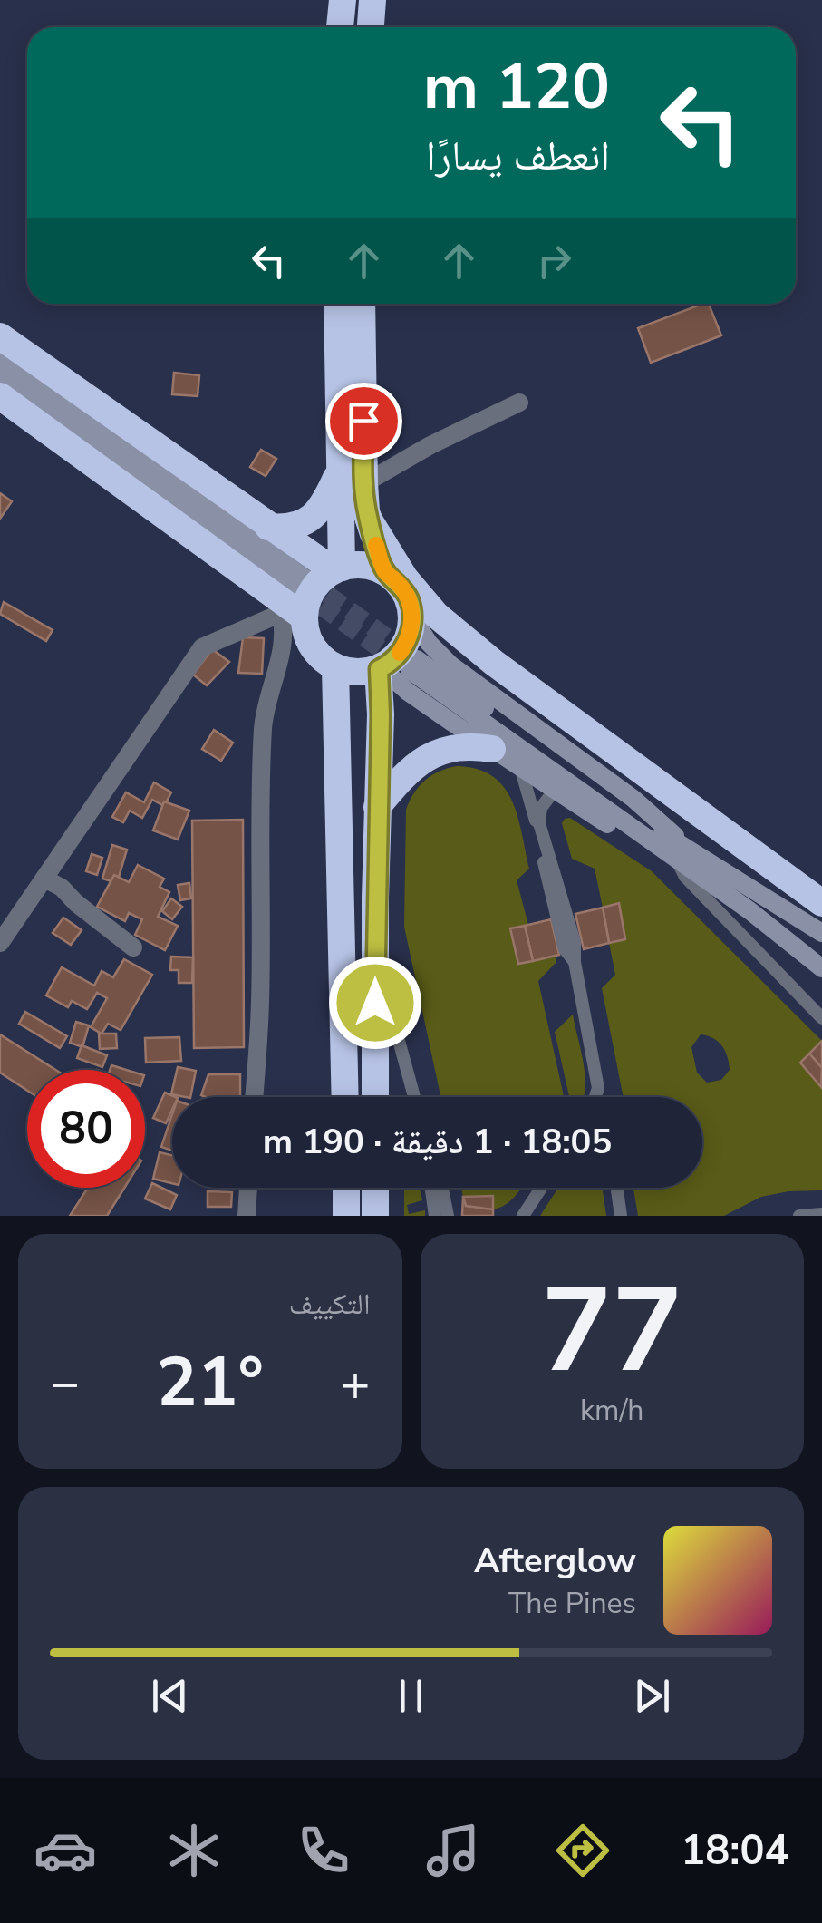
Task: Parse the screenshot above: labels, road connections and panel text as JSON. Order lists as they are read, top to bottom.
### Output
{
  "page": {
    "turn": ["120 m", "انعطف يسارًا"],
    "limit": "80",
    "trip": "18:05 · 1 دقيقة · 190 m",
    "tile": [
      ["77", "km/h"],
      "التكييف"
    ],
    "heat": ["−", "21°", "+"],
    "song": ["Afterglow", "The Pines"],
    "tabs": "18:04"
  }
}
